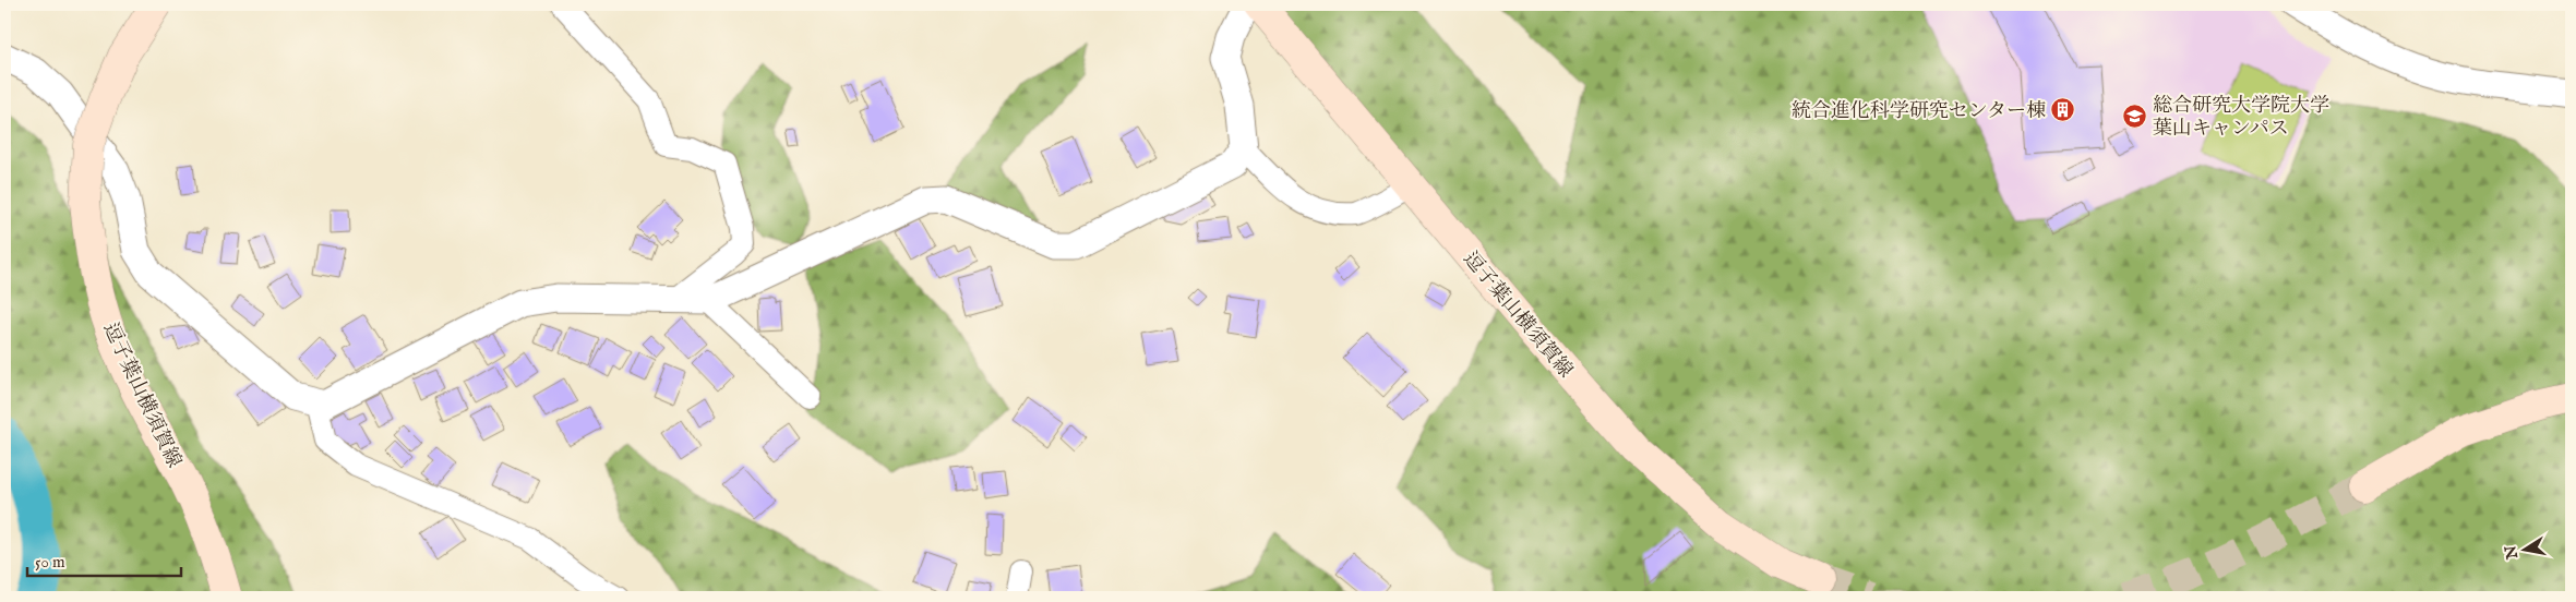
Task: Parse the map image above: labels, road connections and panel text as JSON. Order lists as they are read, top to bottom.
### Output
{
  "streets": {
    "main road": ["逗子葉山横須賀線"]
  },
  "places": {
    "building": ["統合進化科学研究センター棟"],
    "school or university": ["総合研究大学院大学 葉山キャンパス"]
  },
  "scale_bar": "50 m",
  "north": "left"
}
